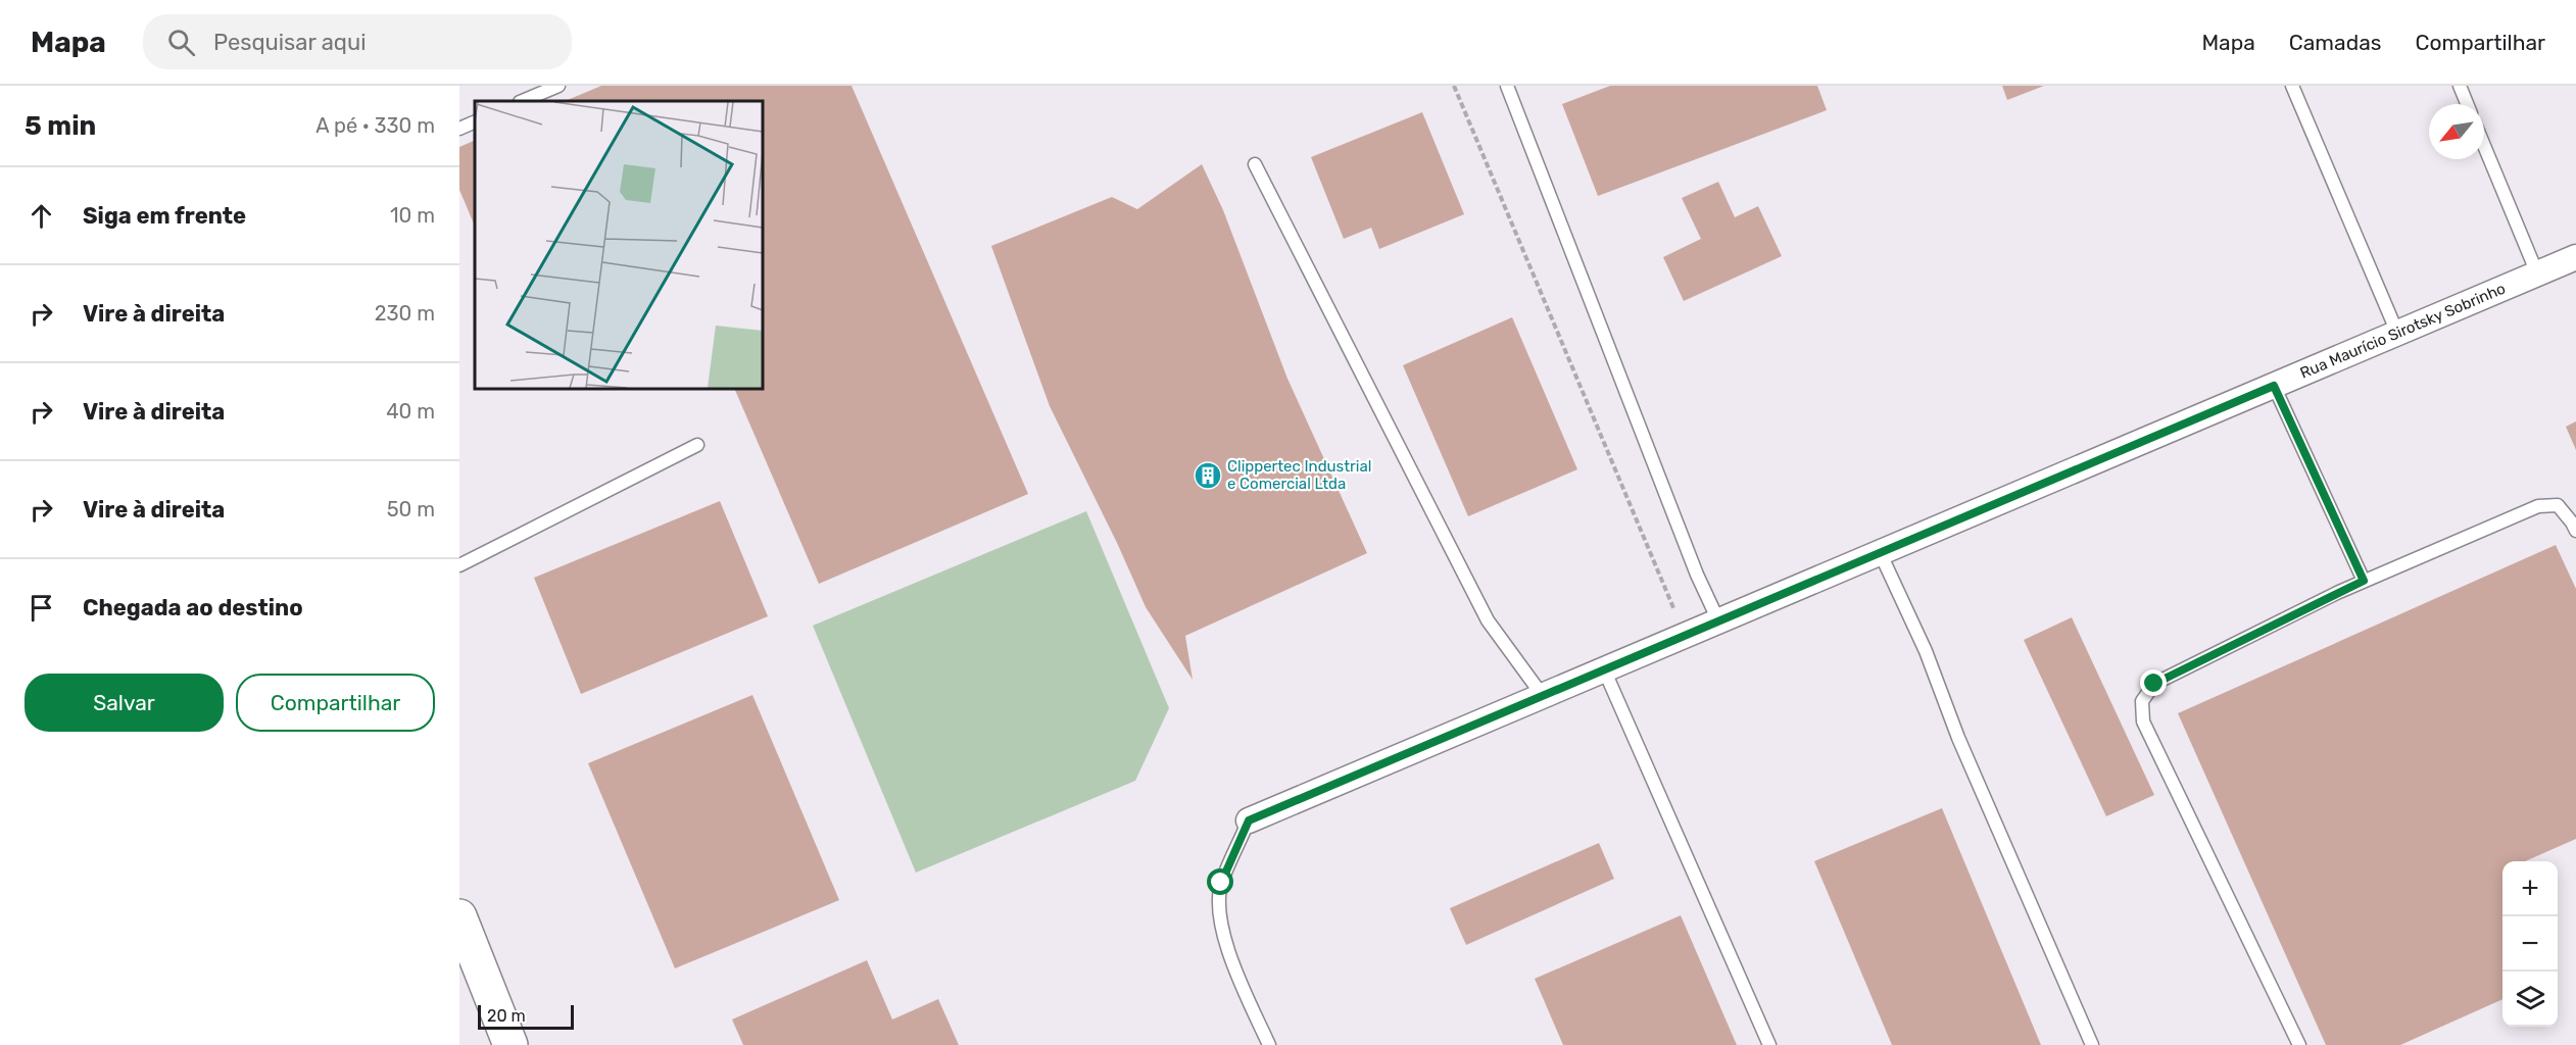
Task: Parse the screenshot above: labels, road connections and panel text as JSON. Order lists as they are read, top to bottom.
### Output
{
  "streets": {
    "street": ["Rua Maurício Sirotsky Sobrinho"]
  },
  "places": {
    "building": ["Clippertec Industrial e Comercial Ltda"]
  },
  "scale_bar": "20 m",
  "north": "bottom left",
  "page": {
    "header": "Mapa",
    "search": "Pesquisar aqui",
    "nav": ["Mapa", "Camadas", "Compartilhar"],
    "heading": ["5 min", "A pé · 330 m"],
    "list": [
      ["Siga em frente", "10 m"],
      ["Vire à direita", "230 m"],
      ["Vire à direita", "40 m"],
      ["Vire à direita", "50 m"],
      "Chegada ao destino"
    ],
    "buttons": ["Salvar", "Compartilhar"],
    "map_buttons": ["+", "−"],
    "scale": "20 m"
  }
}
